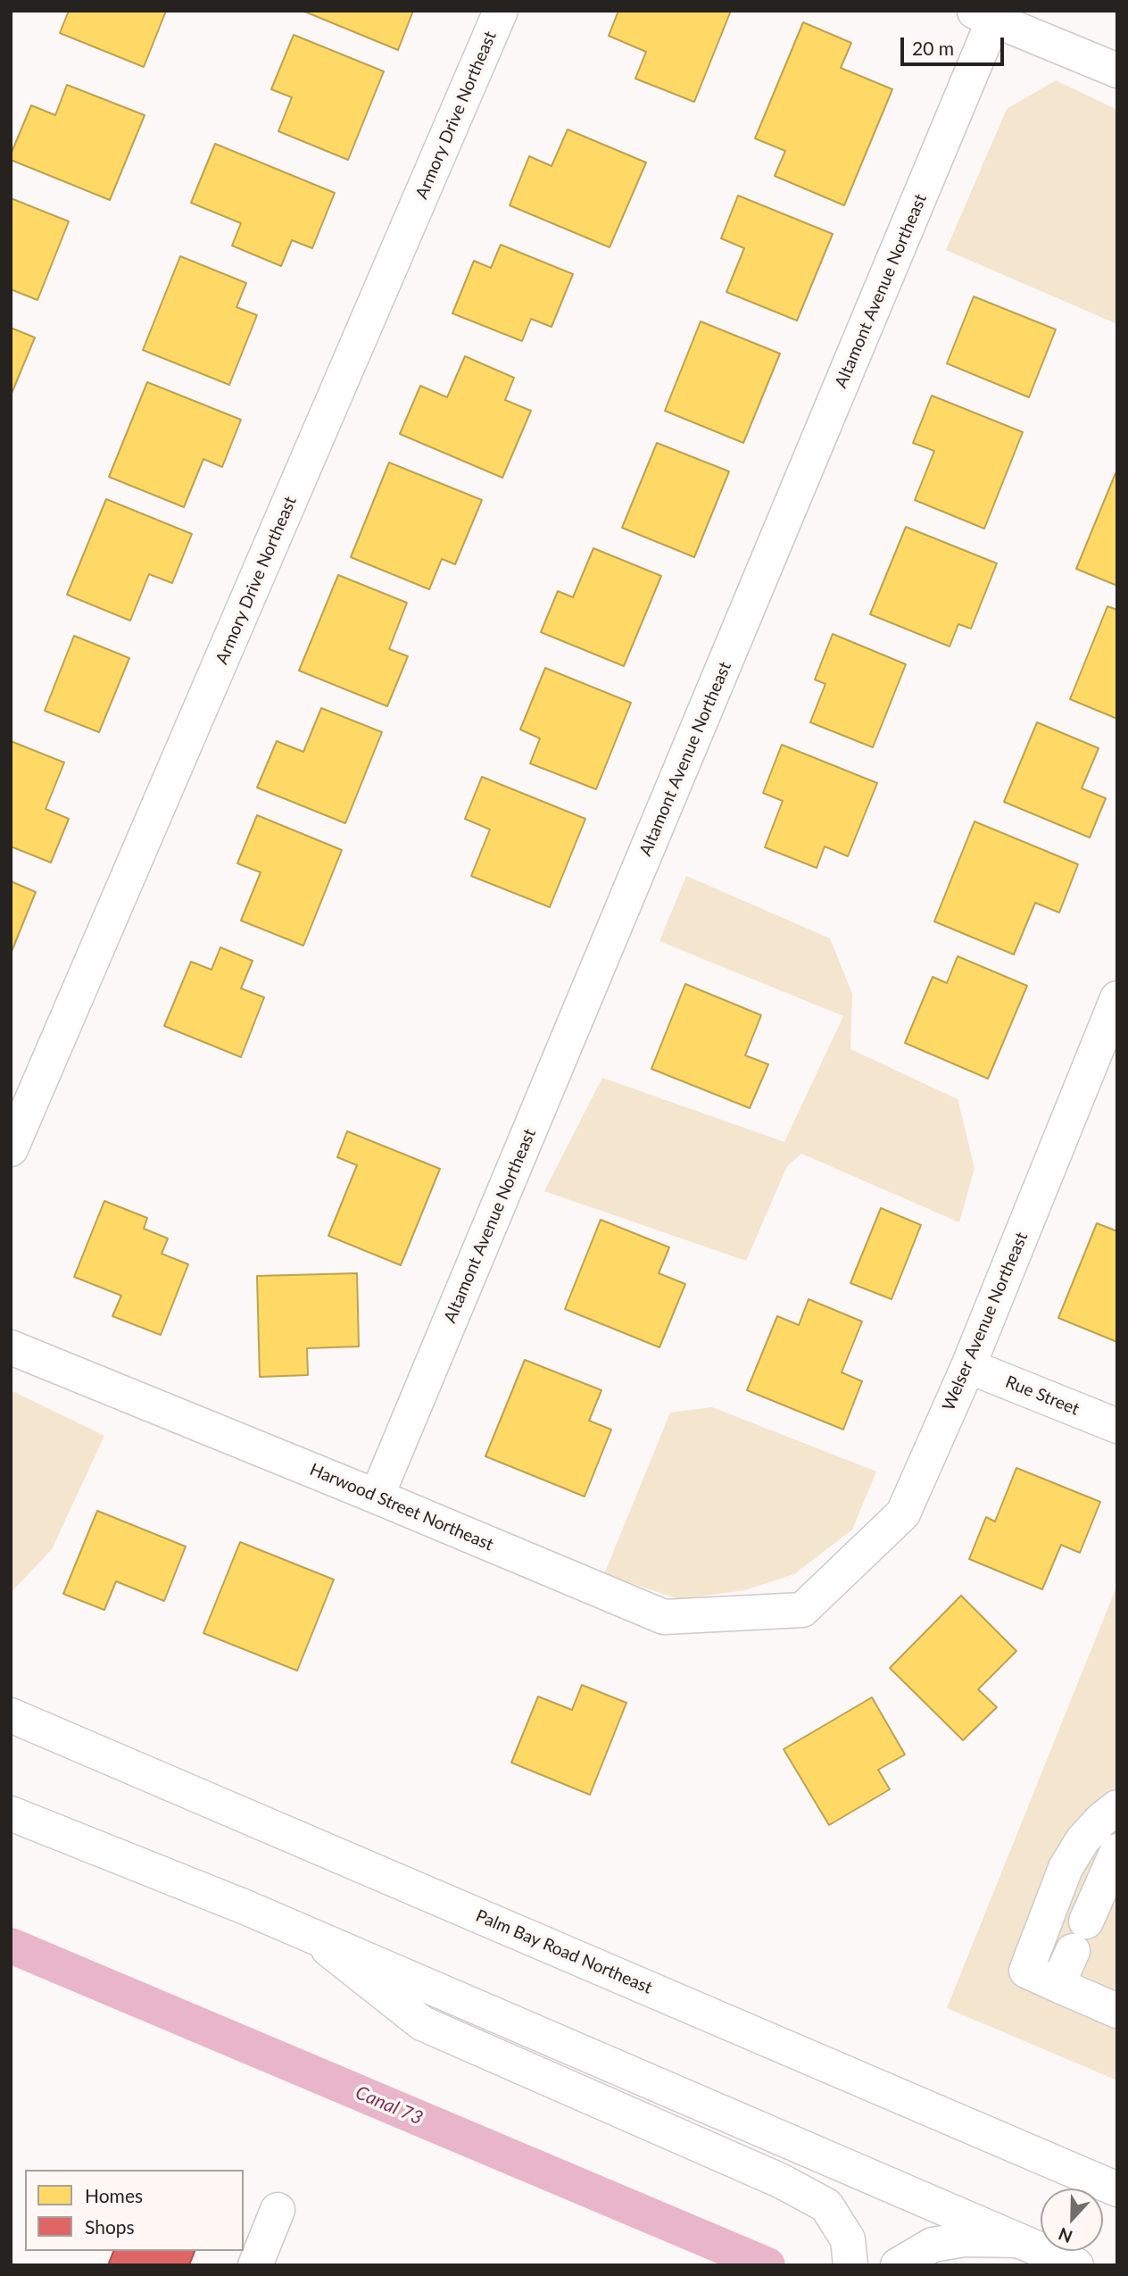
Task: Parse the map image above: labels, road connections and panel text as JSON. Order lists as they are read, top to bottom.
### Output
{
  "streets": {
    "street": [
      "Armory Drive Northeast",
      "Altamont Avenue Northeast",
      "Welser Avenue Northeast",
      "Rue Street",
      "Harwood Street Northeast",
      "Palm Bay Road Northeast"
    ]
  },
  "crossings": [
    ["Altamont Avenue Northeast", "Harwood Street Northeast"],
    ["Welser Avenue Northeast", "Rue Street"],
    ["Welser Avenue Northeast", "Harwood Street Northeast"]
  ],
  "water": ["Canal 73"],
  "legend": ["Homes", "Shops"],
  "scale_bar": "20 m",
  "north": "bottom"
}
